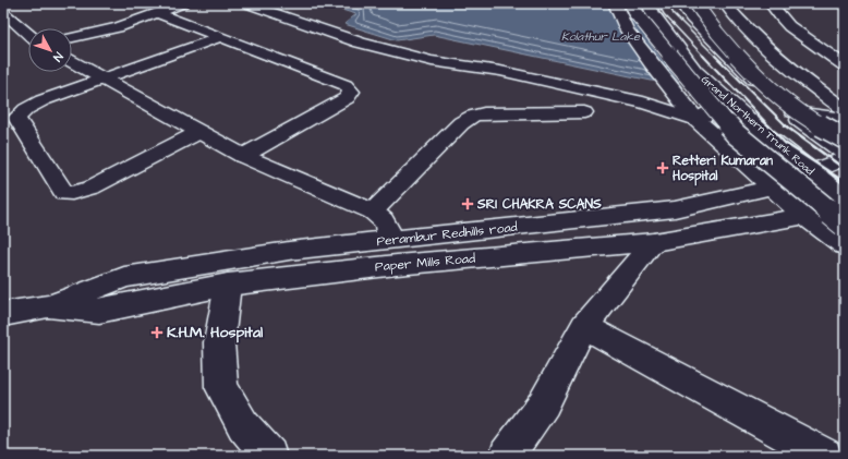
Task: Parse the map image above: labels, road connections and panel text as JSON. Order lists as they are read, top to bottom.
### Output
{
  "streets": {
    "street": ["Grand Northern Trunk Road", "Perambur Redhills road", "Paper Mills Road"]
  },
  "crossings": [
    ["Grand Northern Trunk Road", "Perambur Redhills road"],
    ["Grand Northern Trunk Road", "Paper Mills Road"],
    ["Perambur Redhills road", "Paper Mills Road"]
  ],
  "water": ["Kolathur Lake"],
  "places": {
    "health": ["Retteri Kumaran Hospital", "SRI CHAKRA SCANS", "K.H.M. Hospital"]
  },
  "north": "bottom right"
}
